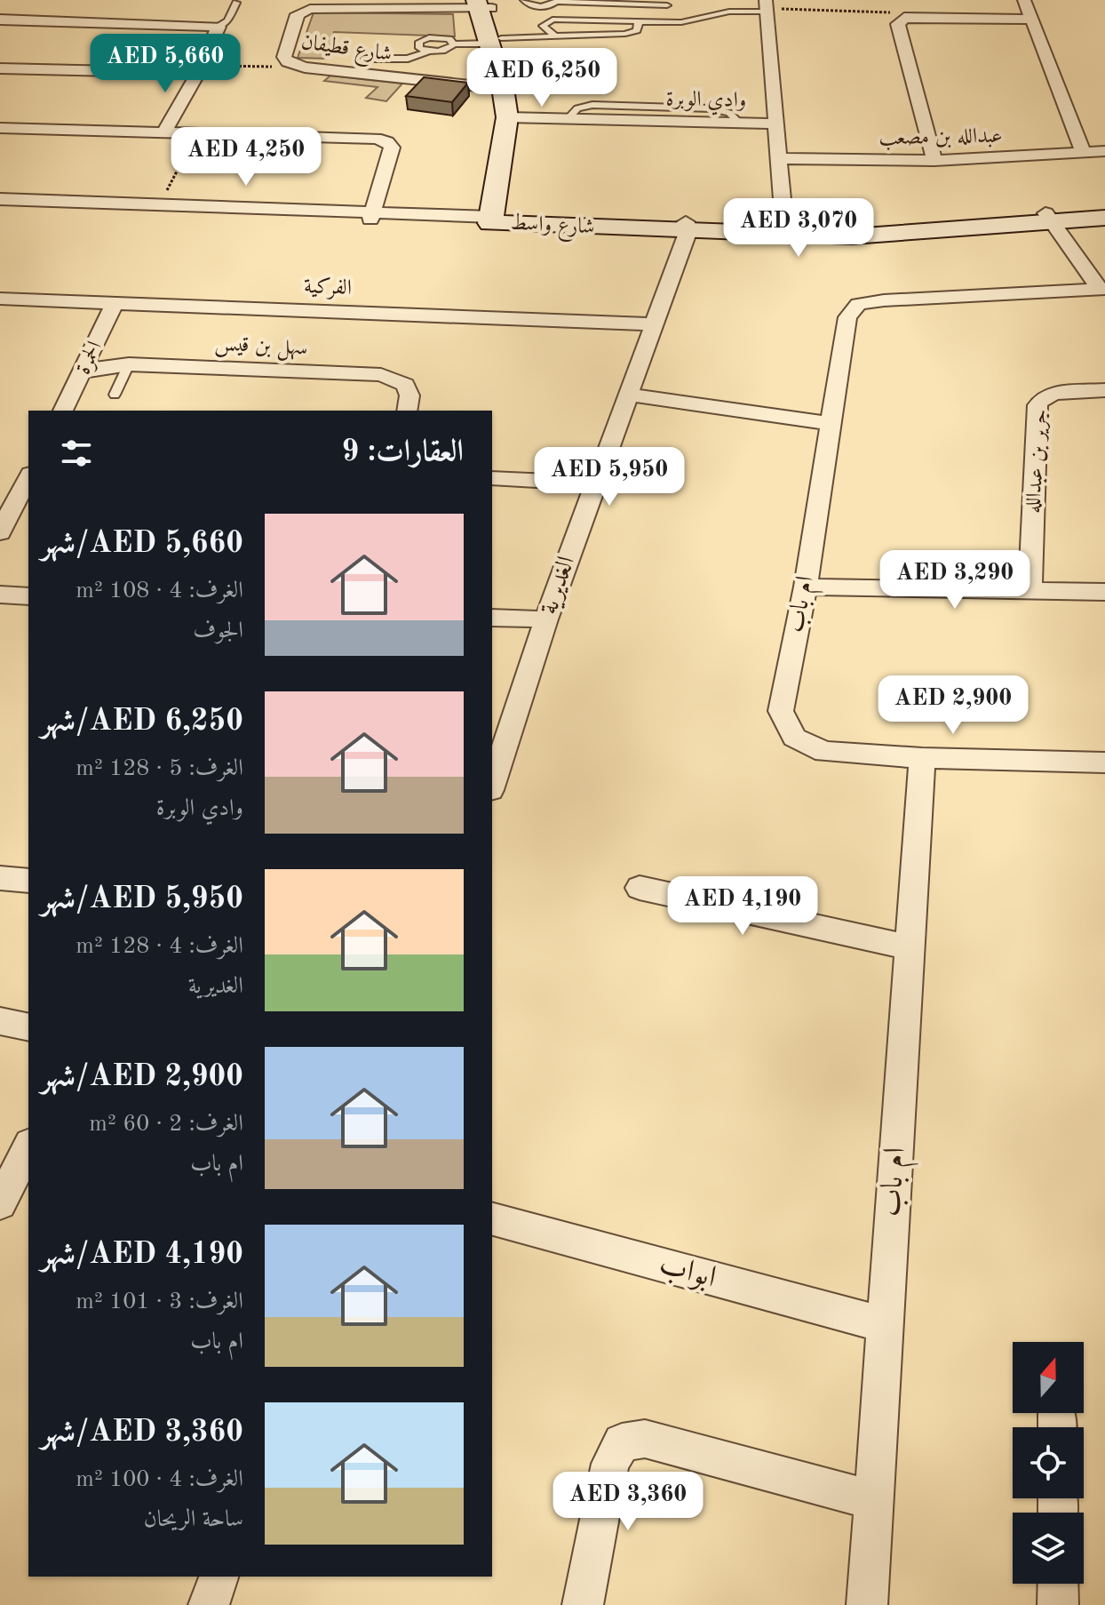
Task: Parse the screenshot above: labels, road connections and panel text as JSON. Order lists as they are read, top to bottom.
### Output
{
  "streets": {
    "street": [
      "شارع قطيفان",
      "وادي الوبرة",
      "عبدالله بن مصعب",
      "شارع واسط",
      "الفركية",
      "سهل بن قيس",
      "الحمرة",
      "جرير بن عبدالله",
      "الغديرية",
      "ام باب",
      "ابواب"
    ]
  },
  "crossings": [
    ["شارع واسط", "الغديرية"],
    ["شارع واسط", "ام باب"],
    ["الفركية", "الحمرة"],
    ["الفركية", "الغديرية"],
    ["سهل بن قيس", "الحمرة"],
    ["ام باب", "ابواب"]
  ],
  "north": "top",
  "page": {
    "price": [
      "AED 5,660",
      "AED 6,250",
      "AED 4,250",
      "AED 3,070",
      "AED 5,950",
      "AED 3,290",
      "AED 2,900",
      "AED 4,190",
      "AED 3,360"
    ],
    "heading": "العقارات: 9",
    "list": [
      {
        "name": "AED 5,660/شهر",
        "note": "الغرف: 4 · 108 m² · الجوف"
      },
      {
        "name": "AED 6,250/شهر",
        "note": "الغرف: 5 · 128 m² · وادي الوبرة"
      },
      {
        "name": "AED 5,950/شهر",
        "note": "الغرف: 4 · 128 m² · الغديرية"
      },
      {
        "name": "AED 2,900/شهر",
        "note": "الغرف: 2 · 60 m² · ام باب"
      },
      {
        "name": "AED 4,190/شهر",
        "note": "الغرف: 3 · 101 m² · ام باب"
      },
      {
        "name": "AED 3,360/شهر",
        "note": "الغرف: 4 · 100 m² · ساحة الريحان"
      }
    ]
  }
}
